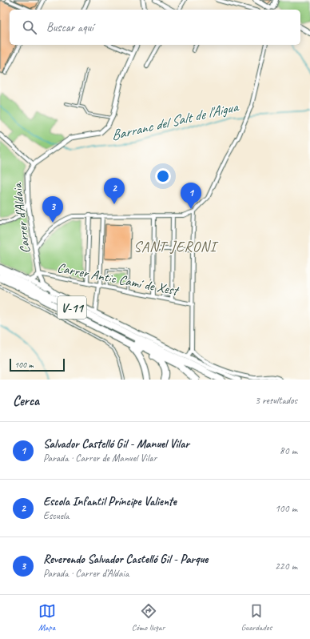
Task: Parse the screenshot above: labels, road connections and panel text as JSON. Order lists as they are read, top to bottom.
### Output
{
  "streets": {
    "highway": ["V-11"],
    "street": ["Carrer d’Aldaia", "Carrer Antic Camí de Xest"]
  },
  "crossings": [
    ["Carrer d’Aldaia", "Carrer Antic Camí de Xest"]
  ],
  "districts": ["SANT JERONI"],
  "water": ["Barranc del Salt de l'Aigua"],
  "scale_bar": "100 m",
  "page": {
    "search": "Buscar aquí",
    "pins": ["2", "1", "3"],
    "scale": "100 m",
    "heading": ["Cerca", "3 resultados"],
    "list": [
      {
        "mark": "1",
        "name": "Salvador Castelló Gil - Manuel Vilar",
        "note": "Parada · Carrer de Manuel Vilar",
        "value": "80 m"
      },
      {
        "mark": "2",
        "name": "Escola Infantil Príncipe Valiente",
        "note": "Escuela",
        "value": "100 m"
      },
      {
        "mark": "3",
        "name": "Reverendo Salvador Castelló Gil - Parque",
        "note": "Parada · Carrer d’Aldaia",
        "value": "220 m"
      }
    ],
    "nav": ["Mapa", "Cómo llegar", "Guardados"]
  }
}
